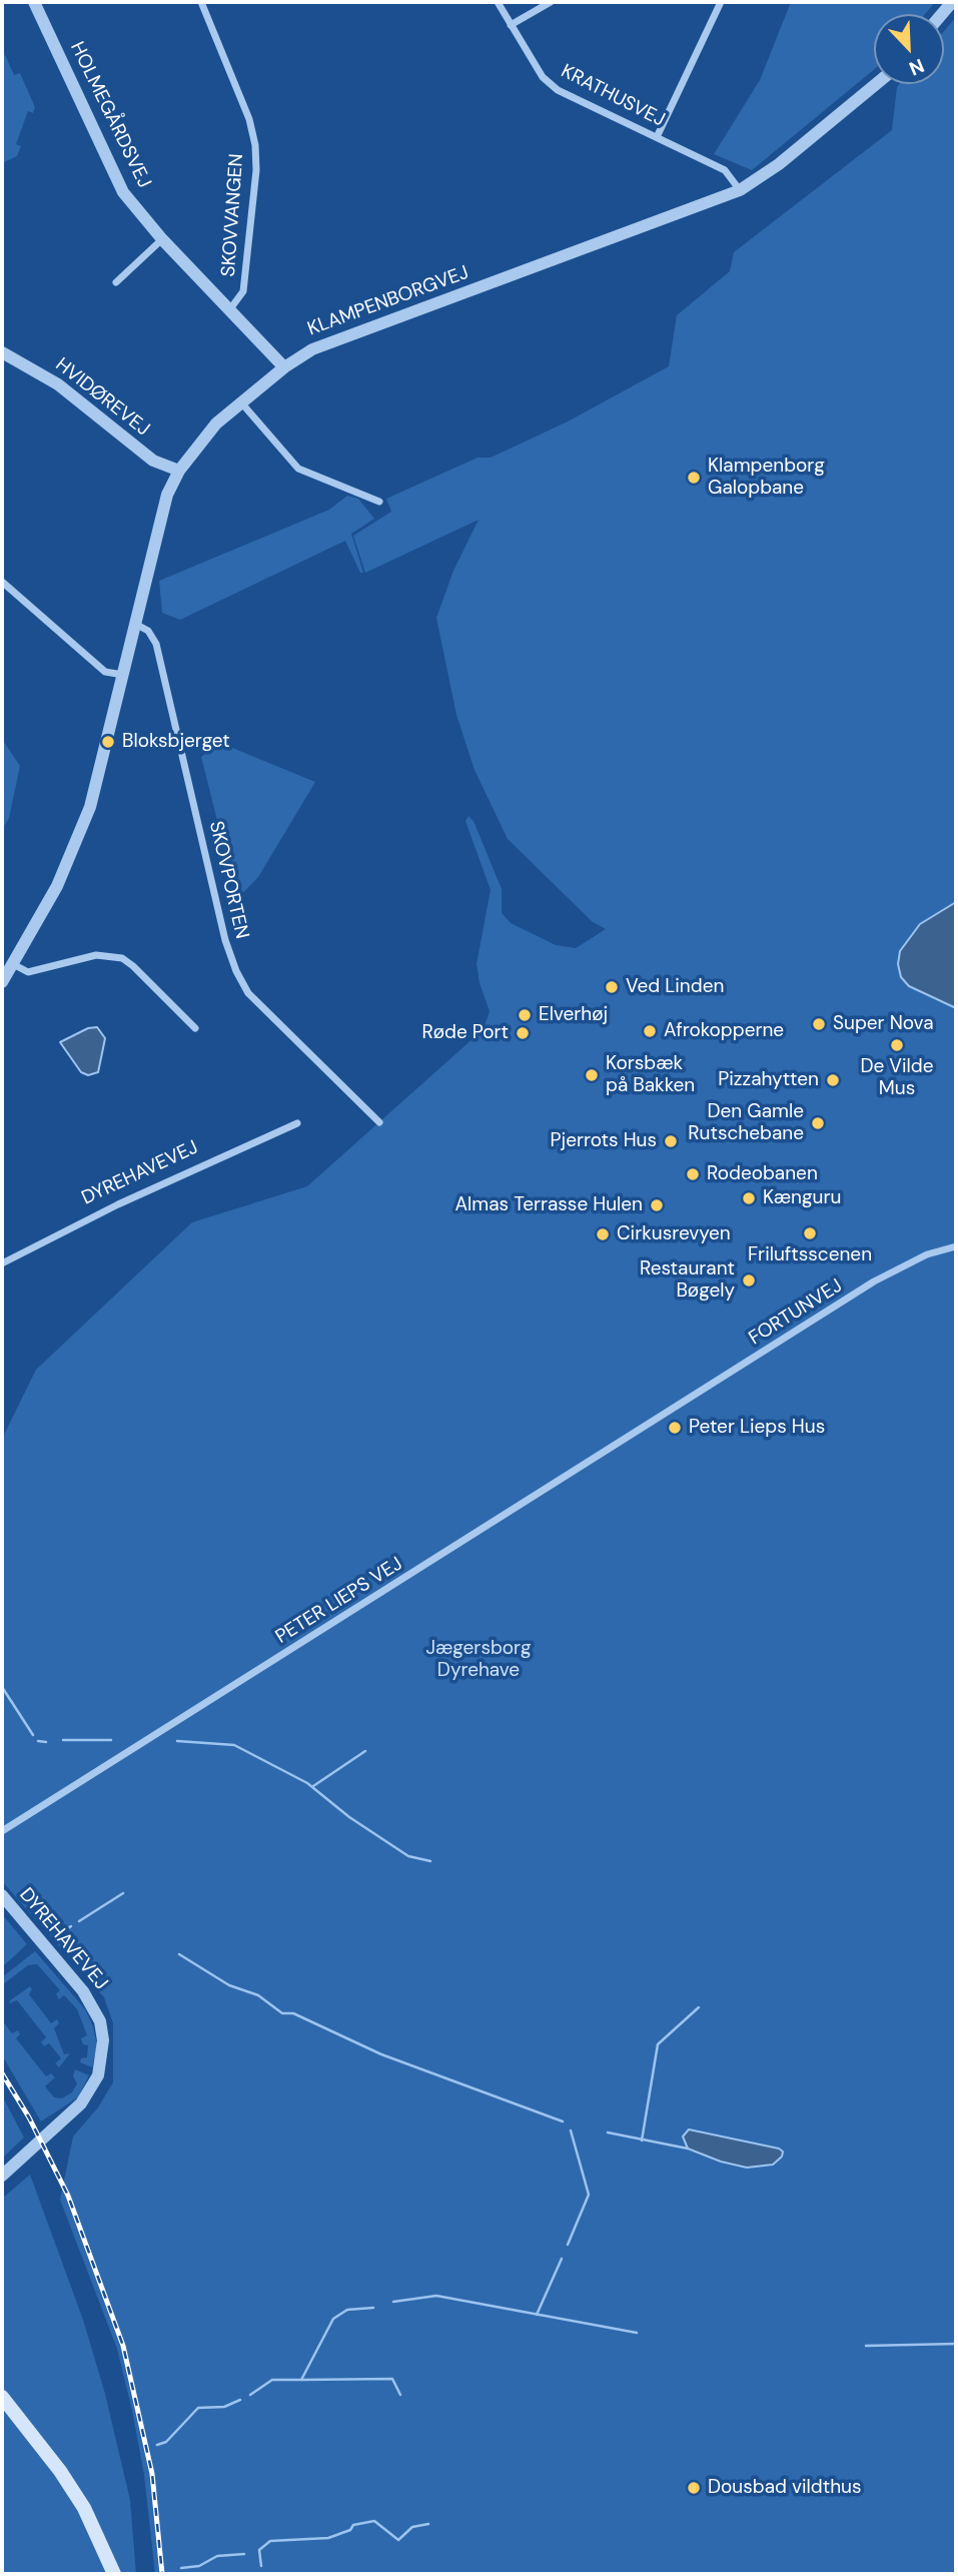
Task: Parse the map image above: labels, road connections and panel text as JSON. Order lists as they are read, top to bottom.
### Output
{
  "streets": {
    "street": [
      "KRATHUSVEJ",
      "HOLMEGÅRDSVEJ",
      "SKOVVANGEN",
      "KLAMPENBORGVEJ",
      "HVIDØREVEJ",
      "SKOVPORTEN",
      "DYREHAVEVEJ",
      "FORTUNVEJ",
      "PETER LIEPS VEJ"
    ]
  },
  "crossings": [
    ["KRATHUSVEJ", "KLAMPENBORGVEJ"],
    ["HOLMEGÅRDSVEJ", "SKOVVANGEN"],
    ["HOLMEGÅRDSVEJ", "KLAMPENBORGVEJ"],
    ["KLAMPENBORGVEJ", "HVIDØREVEJ"],
    ["KLAMPENBORGVEJ", "SKOVPORTEN"],
    ["FORTUNVEJ", "PETER LIEPS VEJ"]
  ],
  "parks": ["Jægersborg Dyrehave"],
  "places": [
    "Klampenborg Galopbane",
    "Bloksbjerget",
    "Ved Linden",
    "Elverhøj",
    "Super Nova",
    "Afrokopperne",
    "Røde Port",
    "De Vilde Mus",
    "Korsbæk på Bakken",
    "Pizzahytten",
    "Den Gamle Rutschebane",
    "Pjerrots Hus",
    "Rodeobanen",
    "Kænguru",
    "Almas Terrasse Hulen",
    "Friluftsscenen",
    "Cirkusrevyen",
    "Restaurant Bøgely",
    "Peter Lieps Hus",
    "Dousbad vildthus"
  ],
  "north": "bottom right"
}
